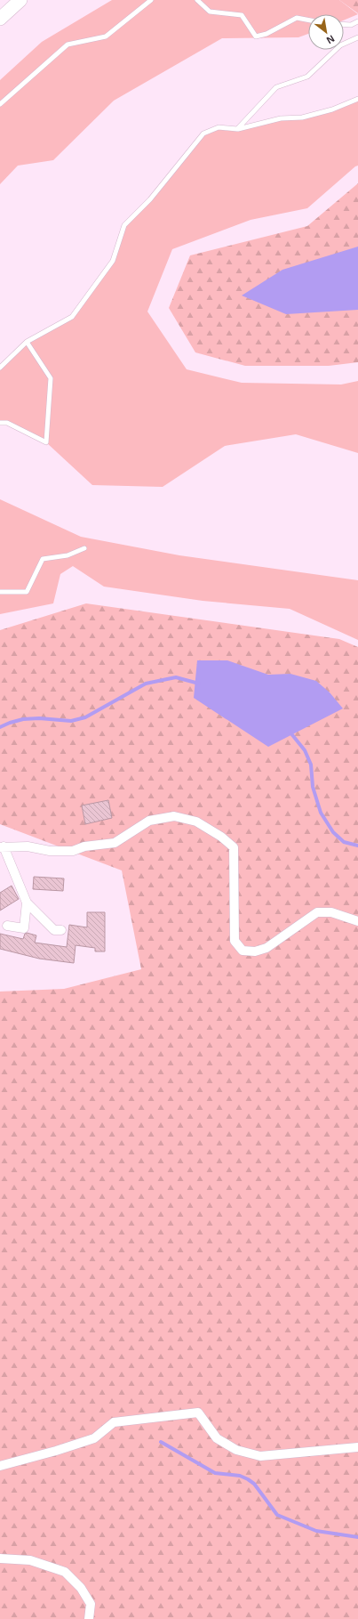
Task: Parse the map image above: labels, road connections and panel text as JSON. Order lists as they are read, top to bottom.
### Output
{
  "north": "bottom right"
}
